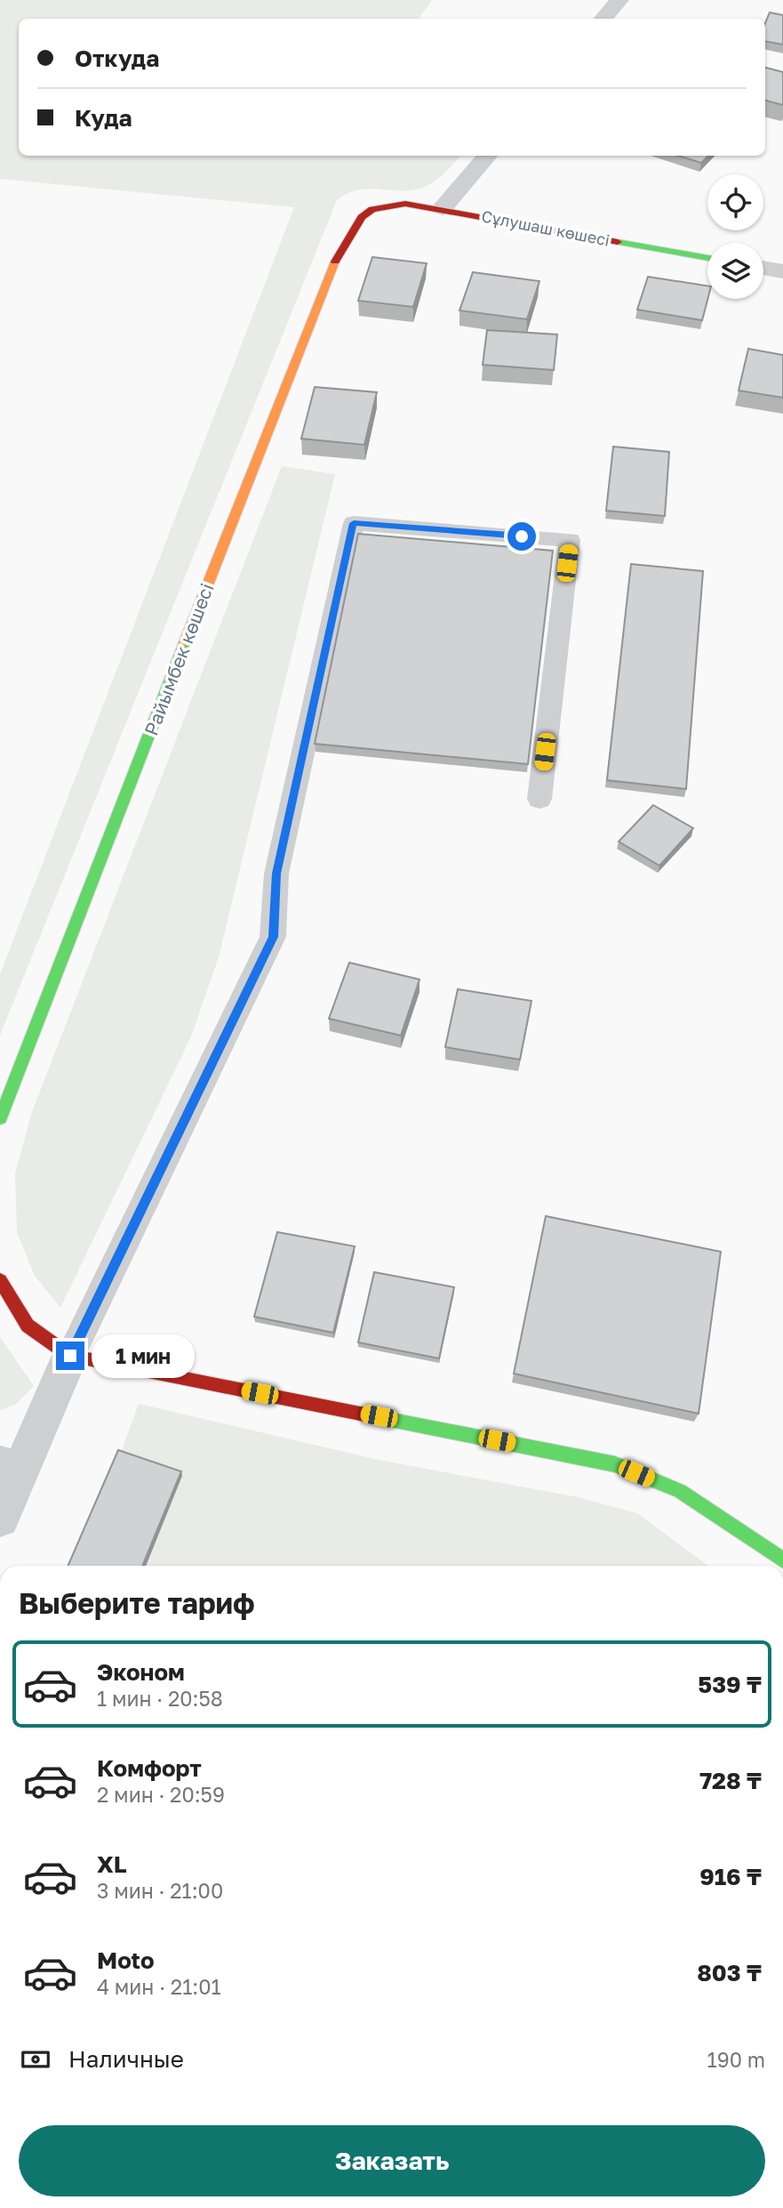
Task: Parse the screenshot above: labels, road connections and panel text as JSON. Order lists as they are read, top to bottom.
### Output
{
  "streets": {
    "street": ["Сұлушаш көшесі", "Райымбек көшесі"]
  },
  "crossings": [
    ["Сұлушаш көшесі", "Райымбек көшесі"]
  ],
  "page": {
    "banner": ["Откуда", "Куда"],
    "bubble": "1 мин",
    "heading": "Выберите тариф",
    "list": [
      {
        "name": "Эконом",
        "note": "1 мин · 20:58",
        "value": "539 ₸"
      },
      {
        "name": "Комфорт",
        "note": "2 мин · 20:59",
        "value": "728 ₸"
      },
      {
        "name": "XL",
        "note": "3 мин · 21:00",
        "value": "916 ₸"
      },
      {
        "name": "Moto",
        "note": "4 мин · 21:01",
        "value": "803 ₸"
      }
    ],
    "pay": ["Наличные", "190 m"],
    "buttons": "Заказать"
  }
}
